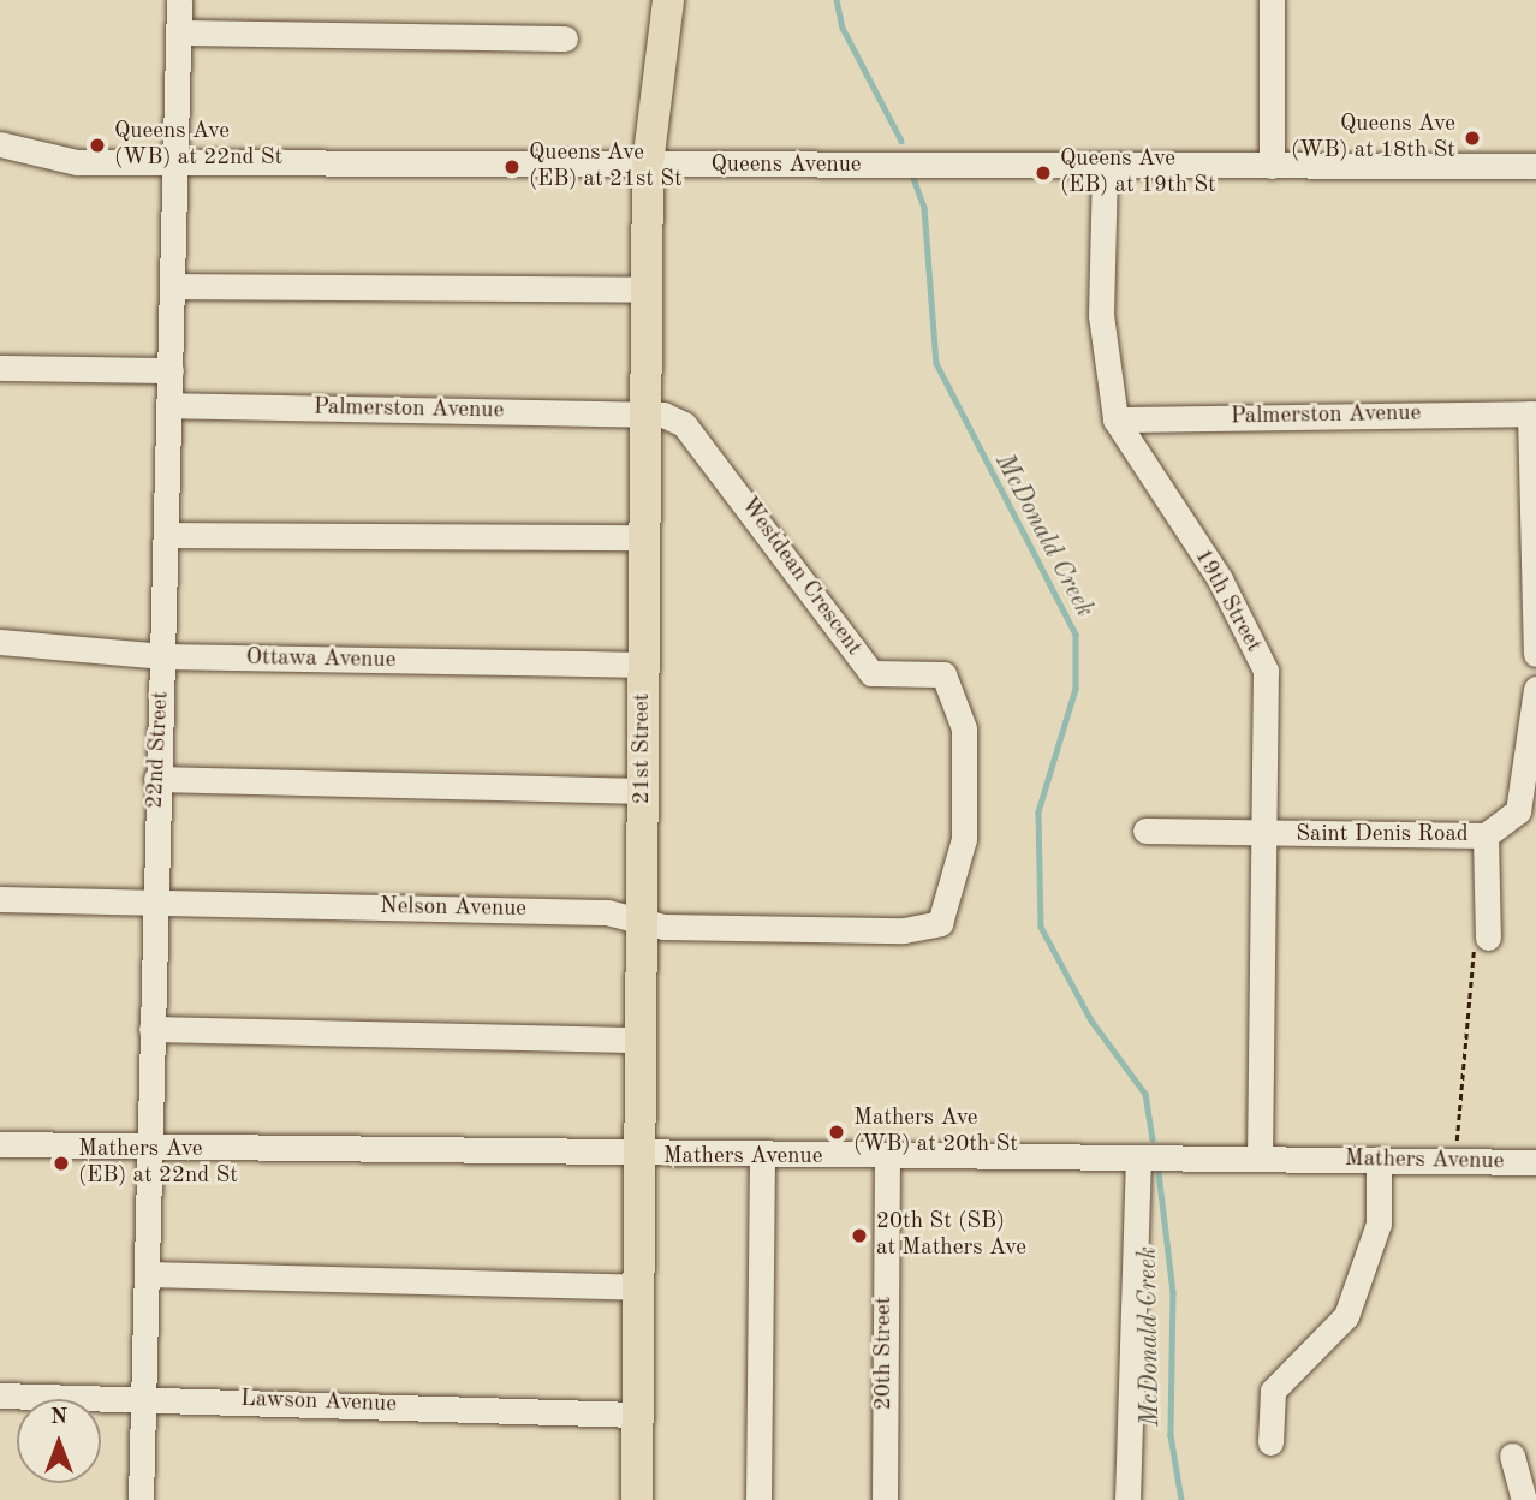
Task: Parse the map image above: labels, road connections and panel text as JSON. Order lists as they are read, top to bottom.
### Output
{
  "streets": {
    "main road": ["21st Street"],
    "street": [
      "Queens Avenue",
      "Palmerston Avenue",
      "Westdean Crescent",
      "19th Street",
      "Ottawa Avenue",
      "22nd Street",
      "Saint Denis Road",
      "Nelson Avenue",
      "Mathers Avenue",
      "20th Street",
      "Lawson Avenue"
    ]
  },
  "crossings": [
    ["Queens Avenue", "19th Street"],
    ["Queens Avenue", "21st Street"],
    ["Queens Avenue", "22nd Street"],
    ["Palmerston Avenue", "Westdean Crescent"],
    ["Palmerston Avenue", "19th Street"],
    ["Palmerston Avenue", "21st Street"],
    ["Palmerston Avenue", "22nd Street"],
    ["Westdean Crescent", "21st Street"],
    ["Westdean Crescent", "Nelson Avenue"],
    ["19th Street", "Saint Denis Road"],
    ["19th Street", "Mathers Avenue"],
    ["Ottawa Avenue", "21st Street"],
    ["Ottawa Avenue", "22nd Street"],
    ["21st Street", "Nelson Avenue"],
    ["21st Street", "Mathers Avenue"],
    ["21st Street", "Lawson Avenue"],
    ["22nd Street", "Nelson Avenue"],
    ["22nd Street", "Mathers Avenue"],
    ["22nd Street", "Lawson Avenue"],
    ["Mathers Avenue", "20th Street"]
  ],
  "water": ["McDonald Creek"],
  "places": [
    "Queens Ave (WB) at 18th St",
    "Queens Ave (WB) at 22nd St",
    "Queens Ave (EB) at 21st St",
    "Queens Ave (EB) at 19th St",
    "Mathers Ave (WB) at 20th St",
    "Mathers Ave (EB) at 22nd St",
    "20th St (SB) at Mathers Ave"
  ],
  "north": "top"
}
